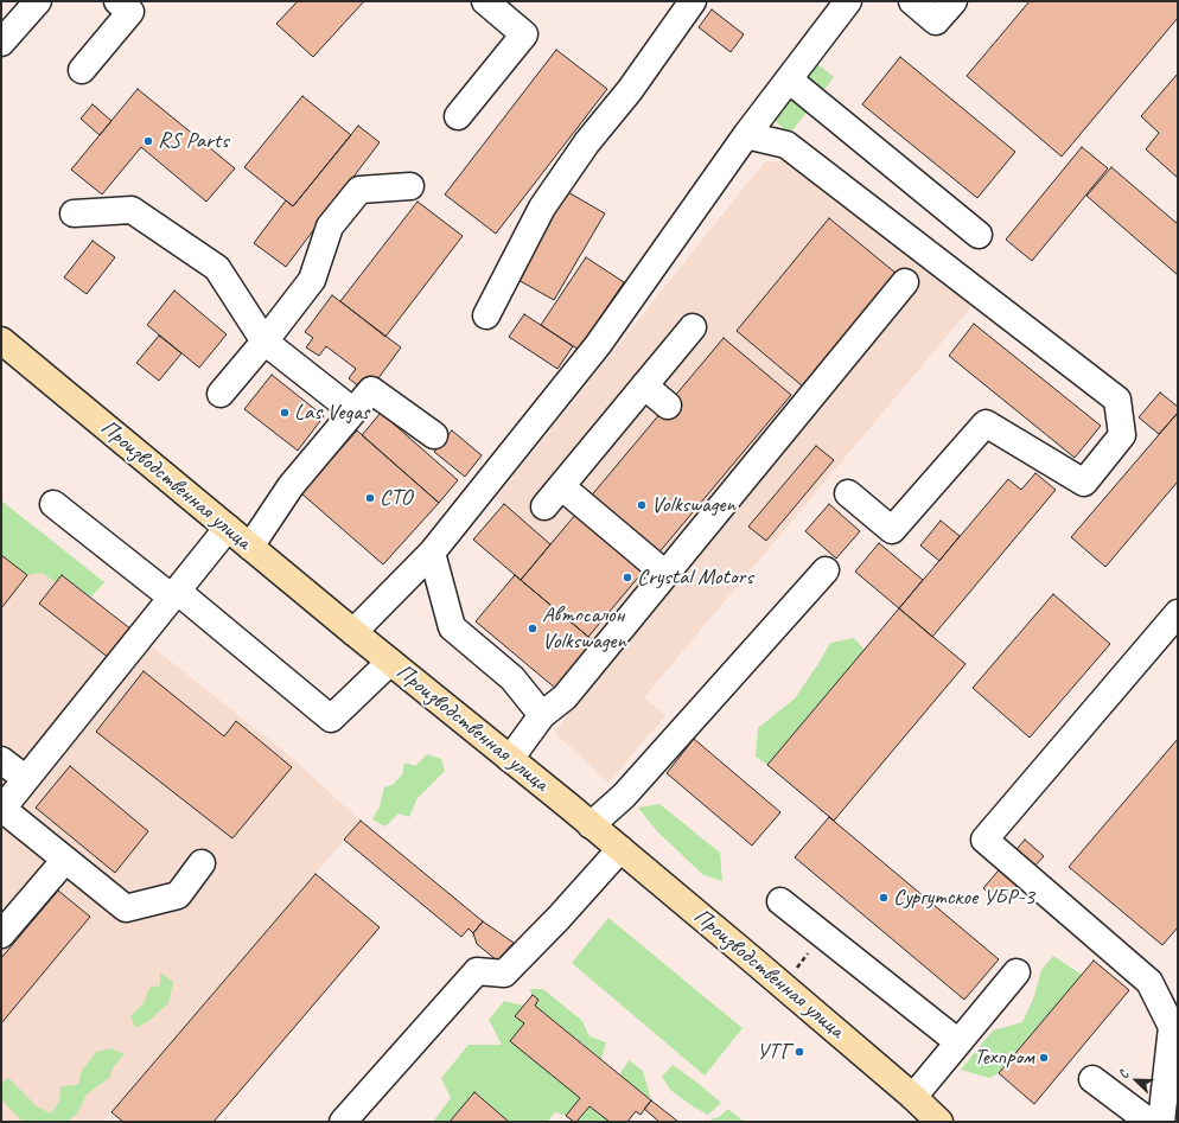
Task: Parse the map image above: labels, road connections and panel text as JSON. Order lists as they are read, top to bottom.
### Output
{
  "streets": {
    "main road": ["Производственная улица"]
  },
  "places": [
    "RS Parts",
    "Las Vegas",
    "СТО",
    "Volkswagen",
    "Crystal Motors",
    "Автосалон Volkswagen",
    "Сургутское УБР-3",
    "УТГ",
    "Техпром"
  ],
  "north": "top left"
}
